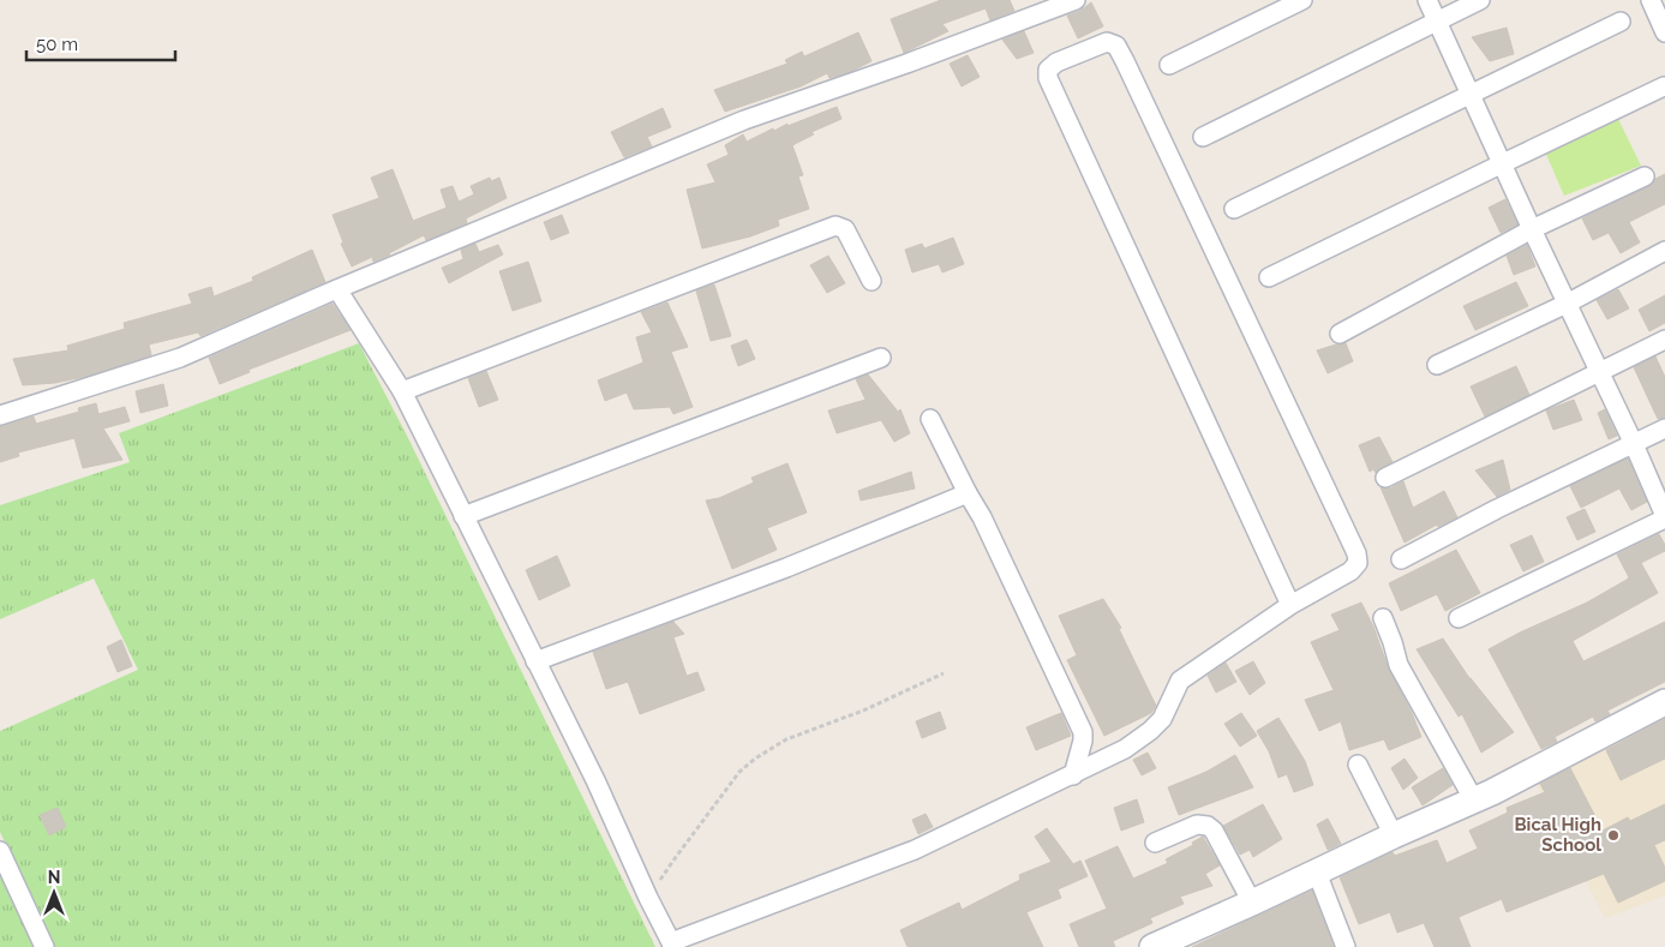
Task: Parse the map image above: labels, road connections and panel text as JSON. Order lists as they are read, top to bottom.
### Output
{
  "places": ["Bical High School"],
  "scale_bar": "50 m",
  "north": "top"
}
